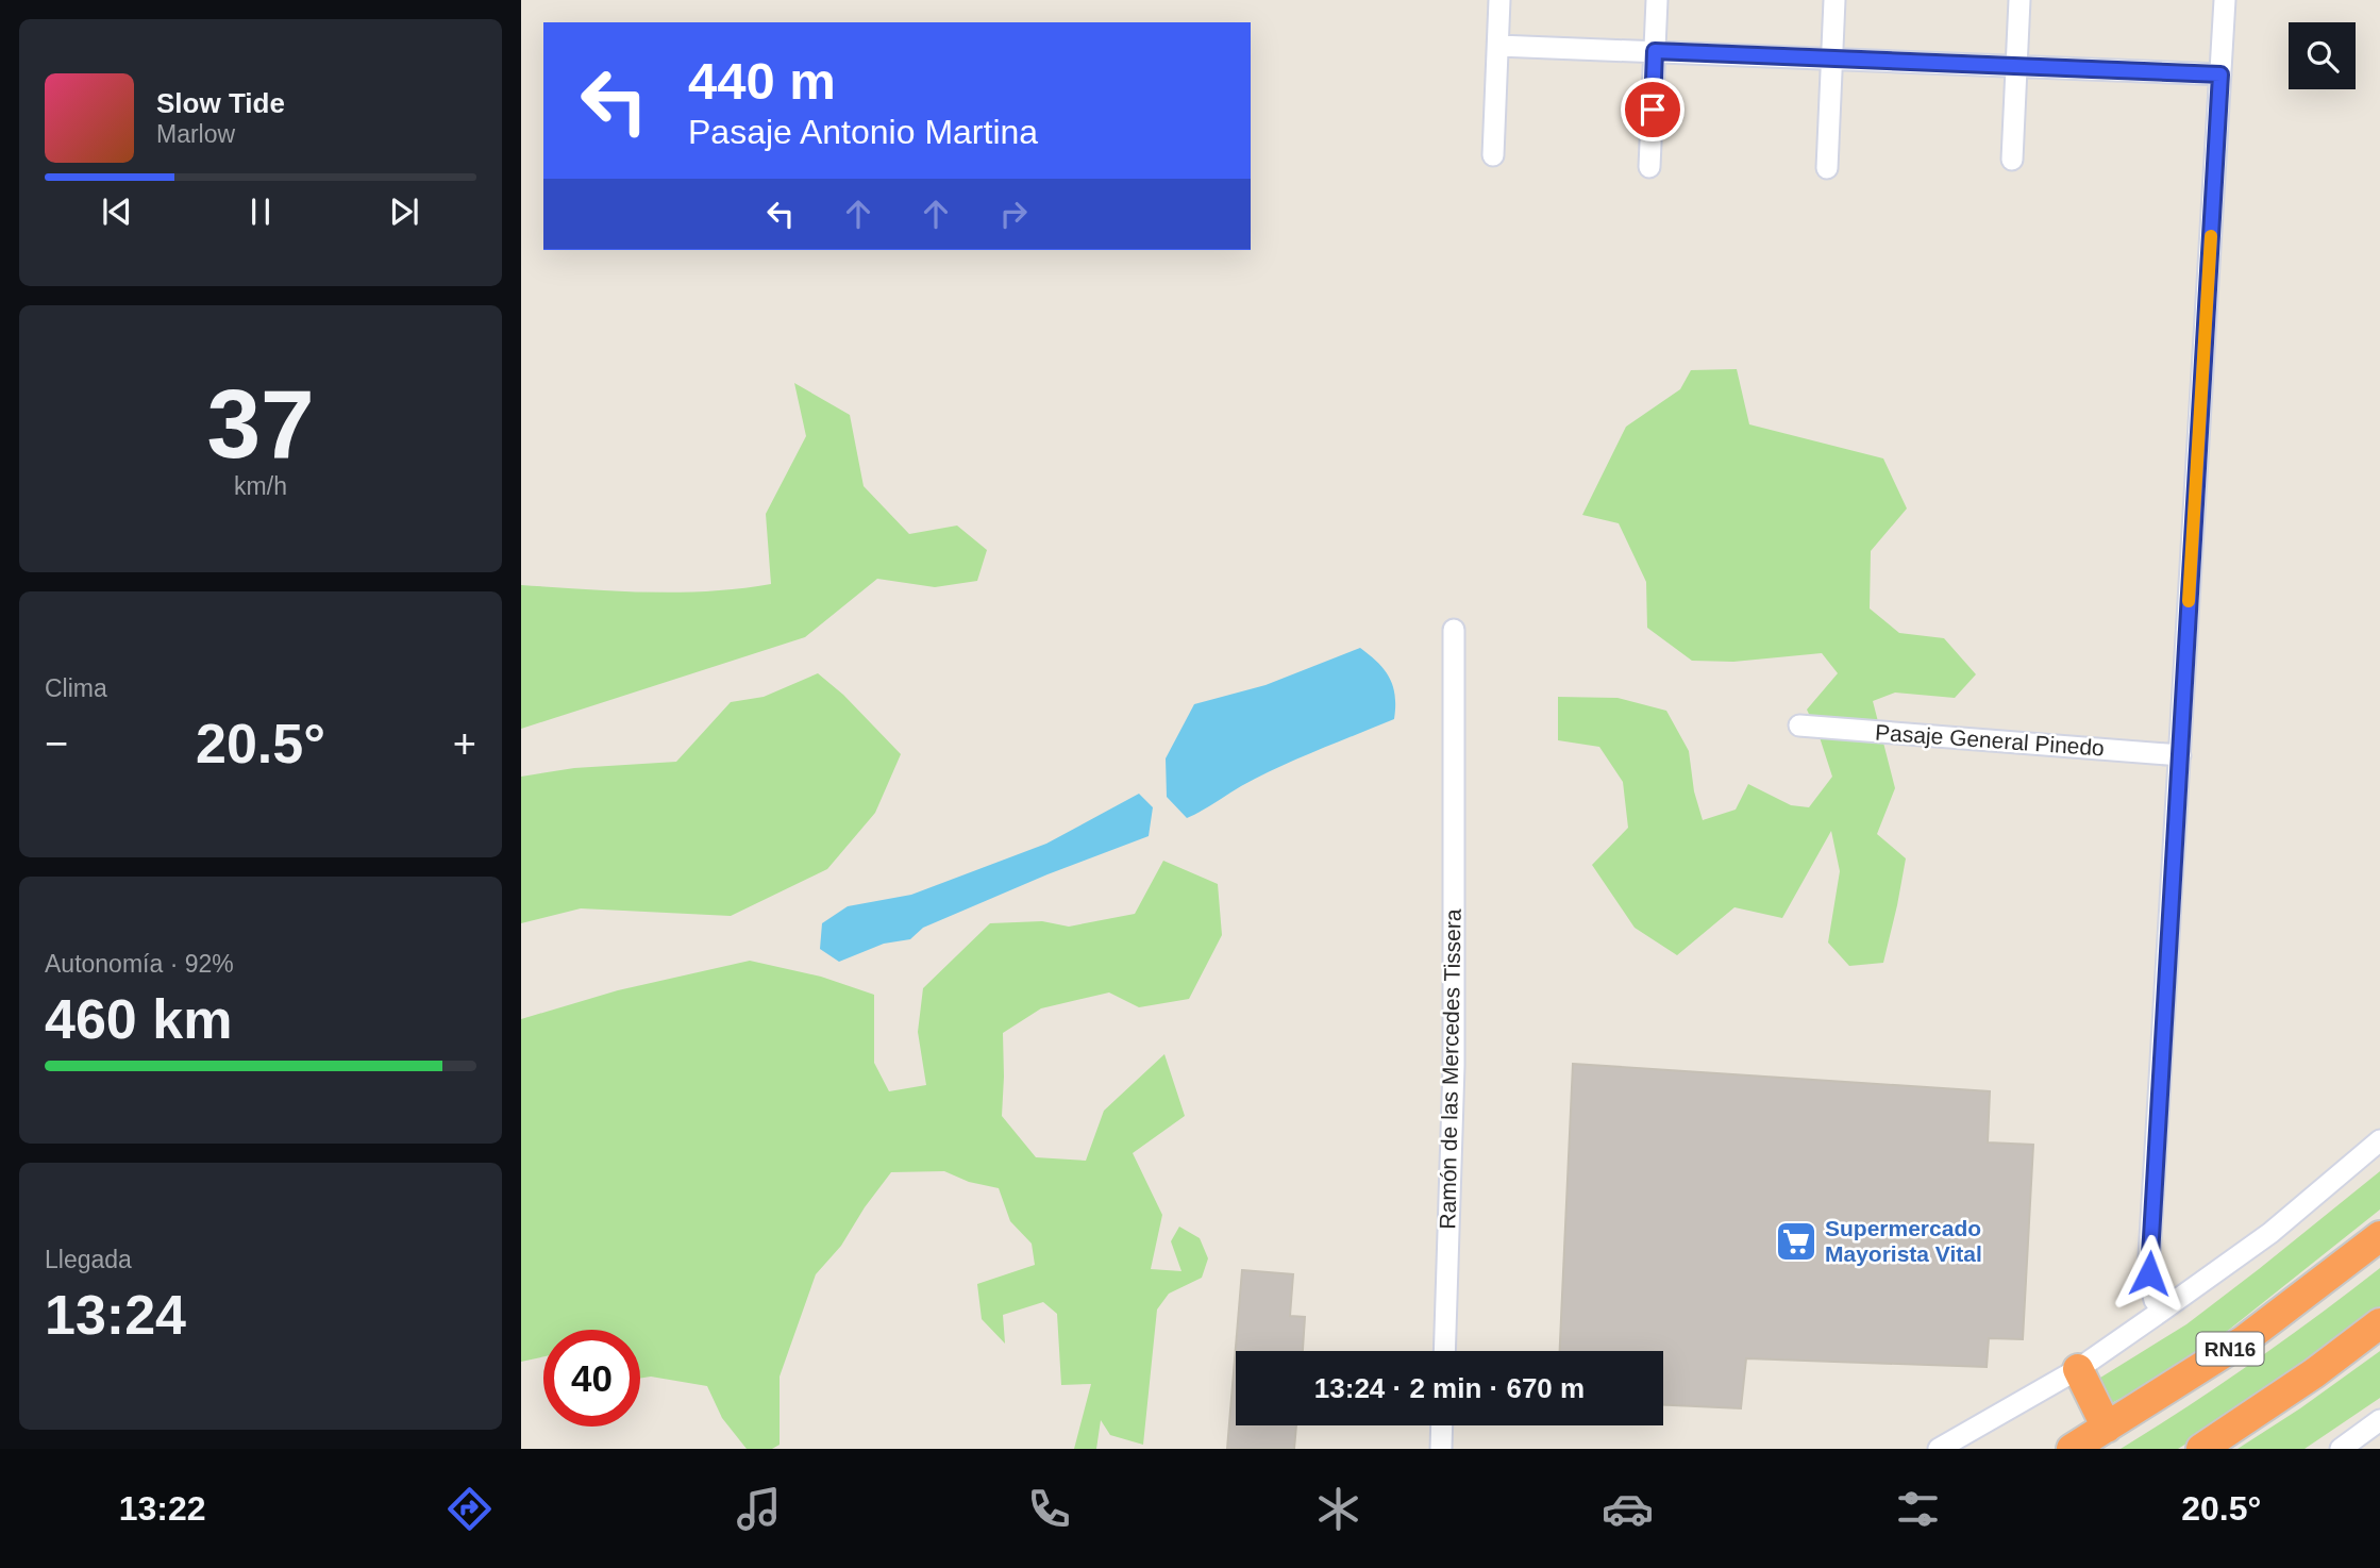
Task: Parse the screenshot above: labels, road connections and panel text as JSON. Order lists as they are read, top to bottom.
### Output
{
  "streets": {
    "highway": ["RN16"],
    "street": ["Pasaje General Pinedo", "Ramón de las Mercedes Tissera"]
  },
  "places": {
    "supermarket": ["Supermercado Mayorista Vital"]
  },
  "page": {
    "turn": ["440 m", "Pasaje Antonio Martina"],
    "song": ["Slow Tide", "Marlow"],
    "tile": [
      ["37", "km/h"],
      "Clima",
      ["Autonomía · 92%", "460 km"],
      ["Llegada", "13:24"]
    ],
    "heat": ["−", "20.5°", "+"],
    "limit": "40",
    "trip": "13:24 · 2 min · 670 m",
    "tabs": ["13:22", "20.5°"]
  }
}
